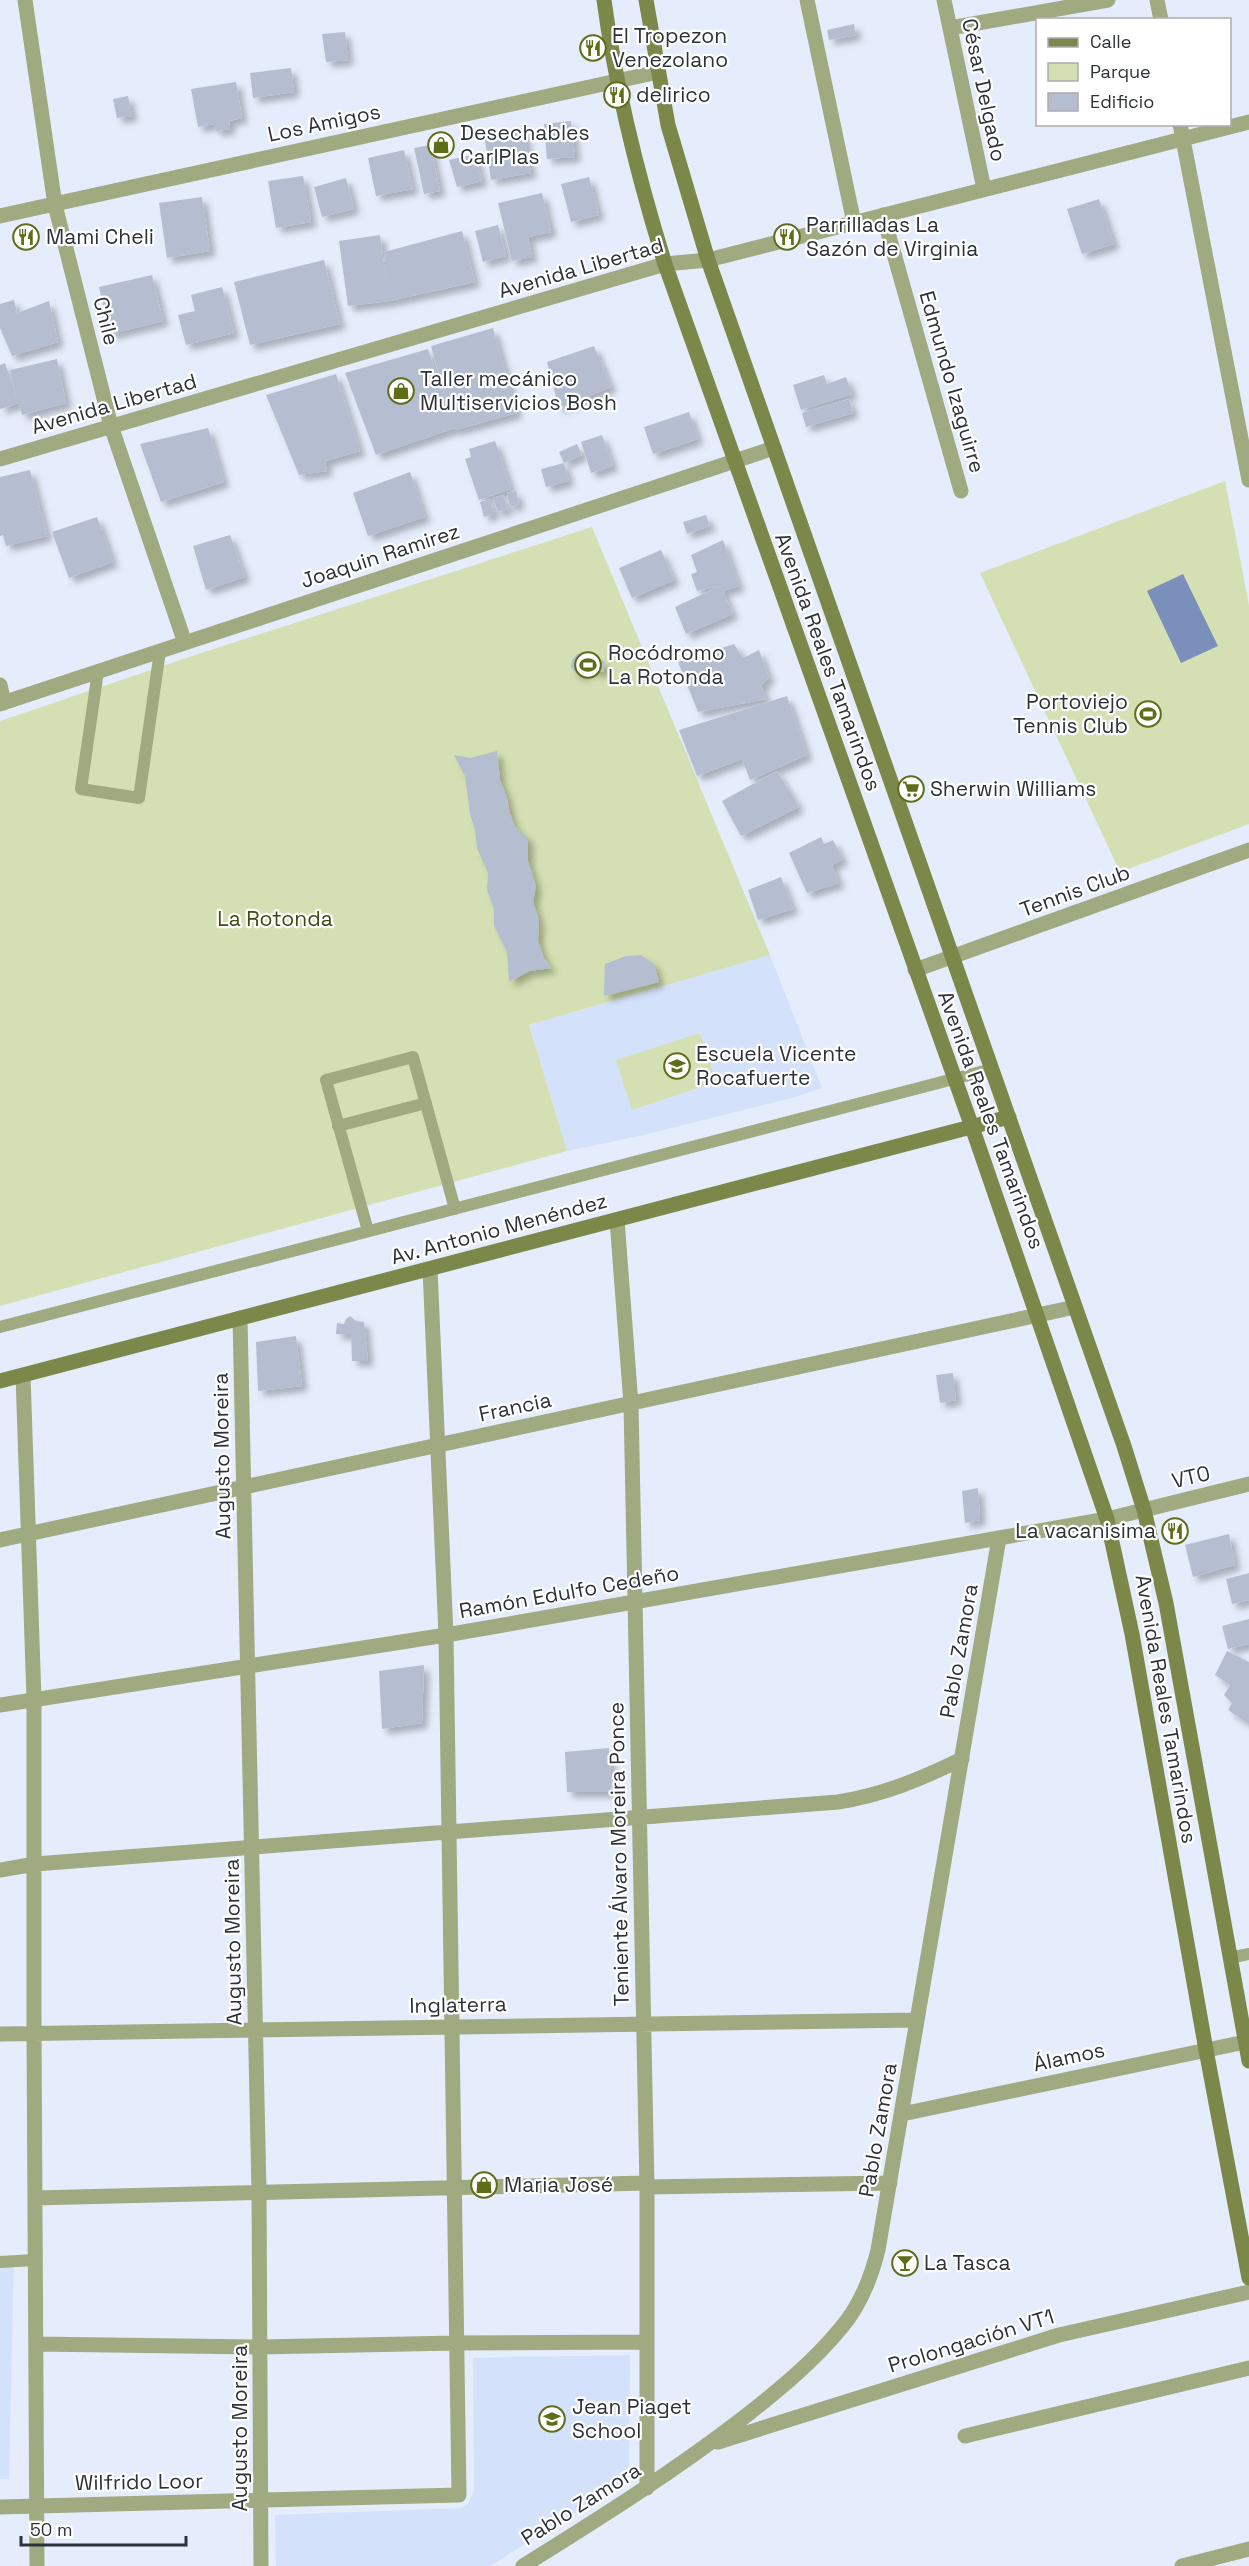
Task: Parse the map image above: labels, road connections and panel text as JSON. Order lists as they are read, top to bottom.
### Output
{
  "streets": {
    "main road": ["Avenida Reales Tamarindos", "Av. Antonio Menéndez"],
    "street": [
      "César Delgado",
      "Los Amigos",
      "Avenida Libertad",
      "Chile",
      "Edmundo Izaguirre",
      "Joaquin Ramirez",
      "Tennis Club",
      "Francia",
      "Augusto Moreira",
      "VT0",
      "Ramón Edulfo Cedeño",
      "Pablo Zamora",
      "Teniente Álvaro Moreira Ponce",
      "Inglaterra",
      "Álamos",
      "Prolongación VT1",
      "Wilfrido Loor"
    ]
  },
  "crossings": [
    ["César Delgado", "Avenida Libertad"],
    ["Los Amigos", "Chile"],
    ["Los Amigos", "Avenida Reales Tamarindos"],
    ["Avenida Libertad", "Chile"],
    ["Avenida Libertad", "Edmundo Izaguirre"],
    ["Avenida Libertad", "Avenida Reales Tamarindos"],
    ["Chile", "Joaquin Ramirez"],
    ["Joaquin Ramirez", "Avenida Reales Tamarindos"],
    ["Avenida Reales Tamarindos", "Tennis Club"],
    ["Avenida Reales Tamarindos", "Av. Antonio Menéndez"],
    ["Avenida Reales Tamarindos", "Francia"],
    ["Avenida Reales Tamarindos", "VT0"],
    ["Avenida Reales Tamarindos", "Ramón Edulfo Cedeño"],
    ["Avenida Reales Tamarindos", "Álamos"],
    ["Av. Antonio Menéndez", "Augusto Moreira"],
    ["Av. Antonio Menéndez", "Teniente Álvaro Moreira Ponce"],
    ["Francia", "Augusto Moreira"],
    ["Francia", "Teniente Álvaro Moreira Ponce"],
    ["Augusto Moreira", "Ramón Edulfo Cedeño"],
    ["Augusto Moreira", "Inglaterra"],
    ["Augusto Moreira", "Wilfrido Loor"],
    ["VT0", "Ramón Edulfo Cedeño"],
    ["Ramón Edulfo Cedeño", "Pablo Zamora"],
    ["Ramón Edulfo Cedeño", "Teniente Álvaro Moreira Ponce"],
    ["Pablo Zamora", "Teniente Álvaro Moreira Ponce"],
    ["Pablo Zamora", "Inglaterra"],
    ["Pablo Zamora", "Álamos"],
    ["Pablo Zamora", "Prolongación VT1"],
    ["Teniente Álvaro Moreira Ponce", "Inglaterra"]
  ],
  "parks": ["La Rotonda"],
  "places": {
    "restaurant": [
      "El Tropezon Venezolano",
      "delirico",
      "Mami Cheli",
      "Parrilladas La Sazón de Virginia",
      "La vacanisima"
    ],
    "shop": ["Desechables CarlPlas", "Taller mecánico Multiservicios Bosh", "Maria José"],
    "sports": ["Rocódromo La Rotonda", "Portoviejo Tennis Club"],
    "supermarket": ["Sherwin Williams"],
    "school or university": ["Escuela Vicente Rocafuerte", "Jean Piaget School"],
    "bar": ["La Tasca"]
  },
  "legend": ["Calle", "Parque", "Edificio"],
  "scale_bar": "50 m"
}
